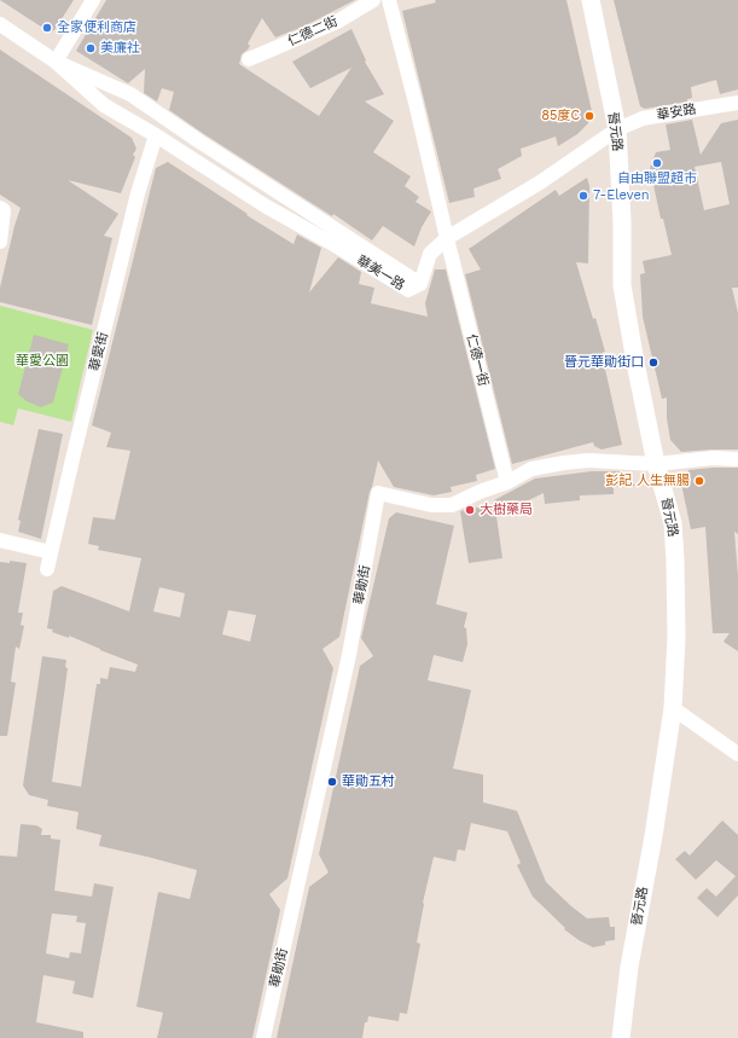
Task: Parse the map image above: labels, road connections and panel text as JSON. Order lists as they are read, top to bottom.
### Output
{
  "streets": {
    "street": [
      "仁德二街",
      "華安路",
      "晉元路",
      "華美一路",
      "華愛街",
      "仁德一街",
      "華勛街"
    ]
  },
  "crossings": [
    ["華安路", "晉元路"],
    ["晉元路", "華勛街"],
    ["華美一路", "華愛街"],
    ["仁德一街", "華勛街"]
  ],
  "parks": ["華愛公園"],
  "places": [
    "全家便利商店",
    "美廉社",
    "85度C",
    "自由聯盟超市",
    "7-Eleven",
    "晉元華勛街口",
    "彭記 人生無腸",
    "大樹藥局",
    "華勛五村"
  ]
}
